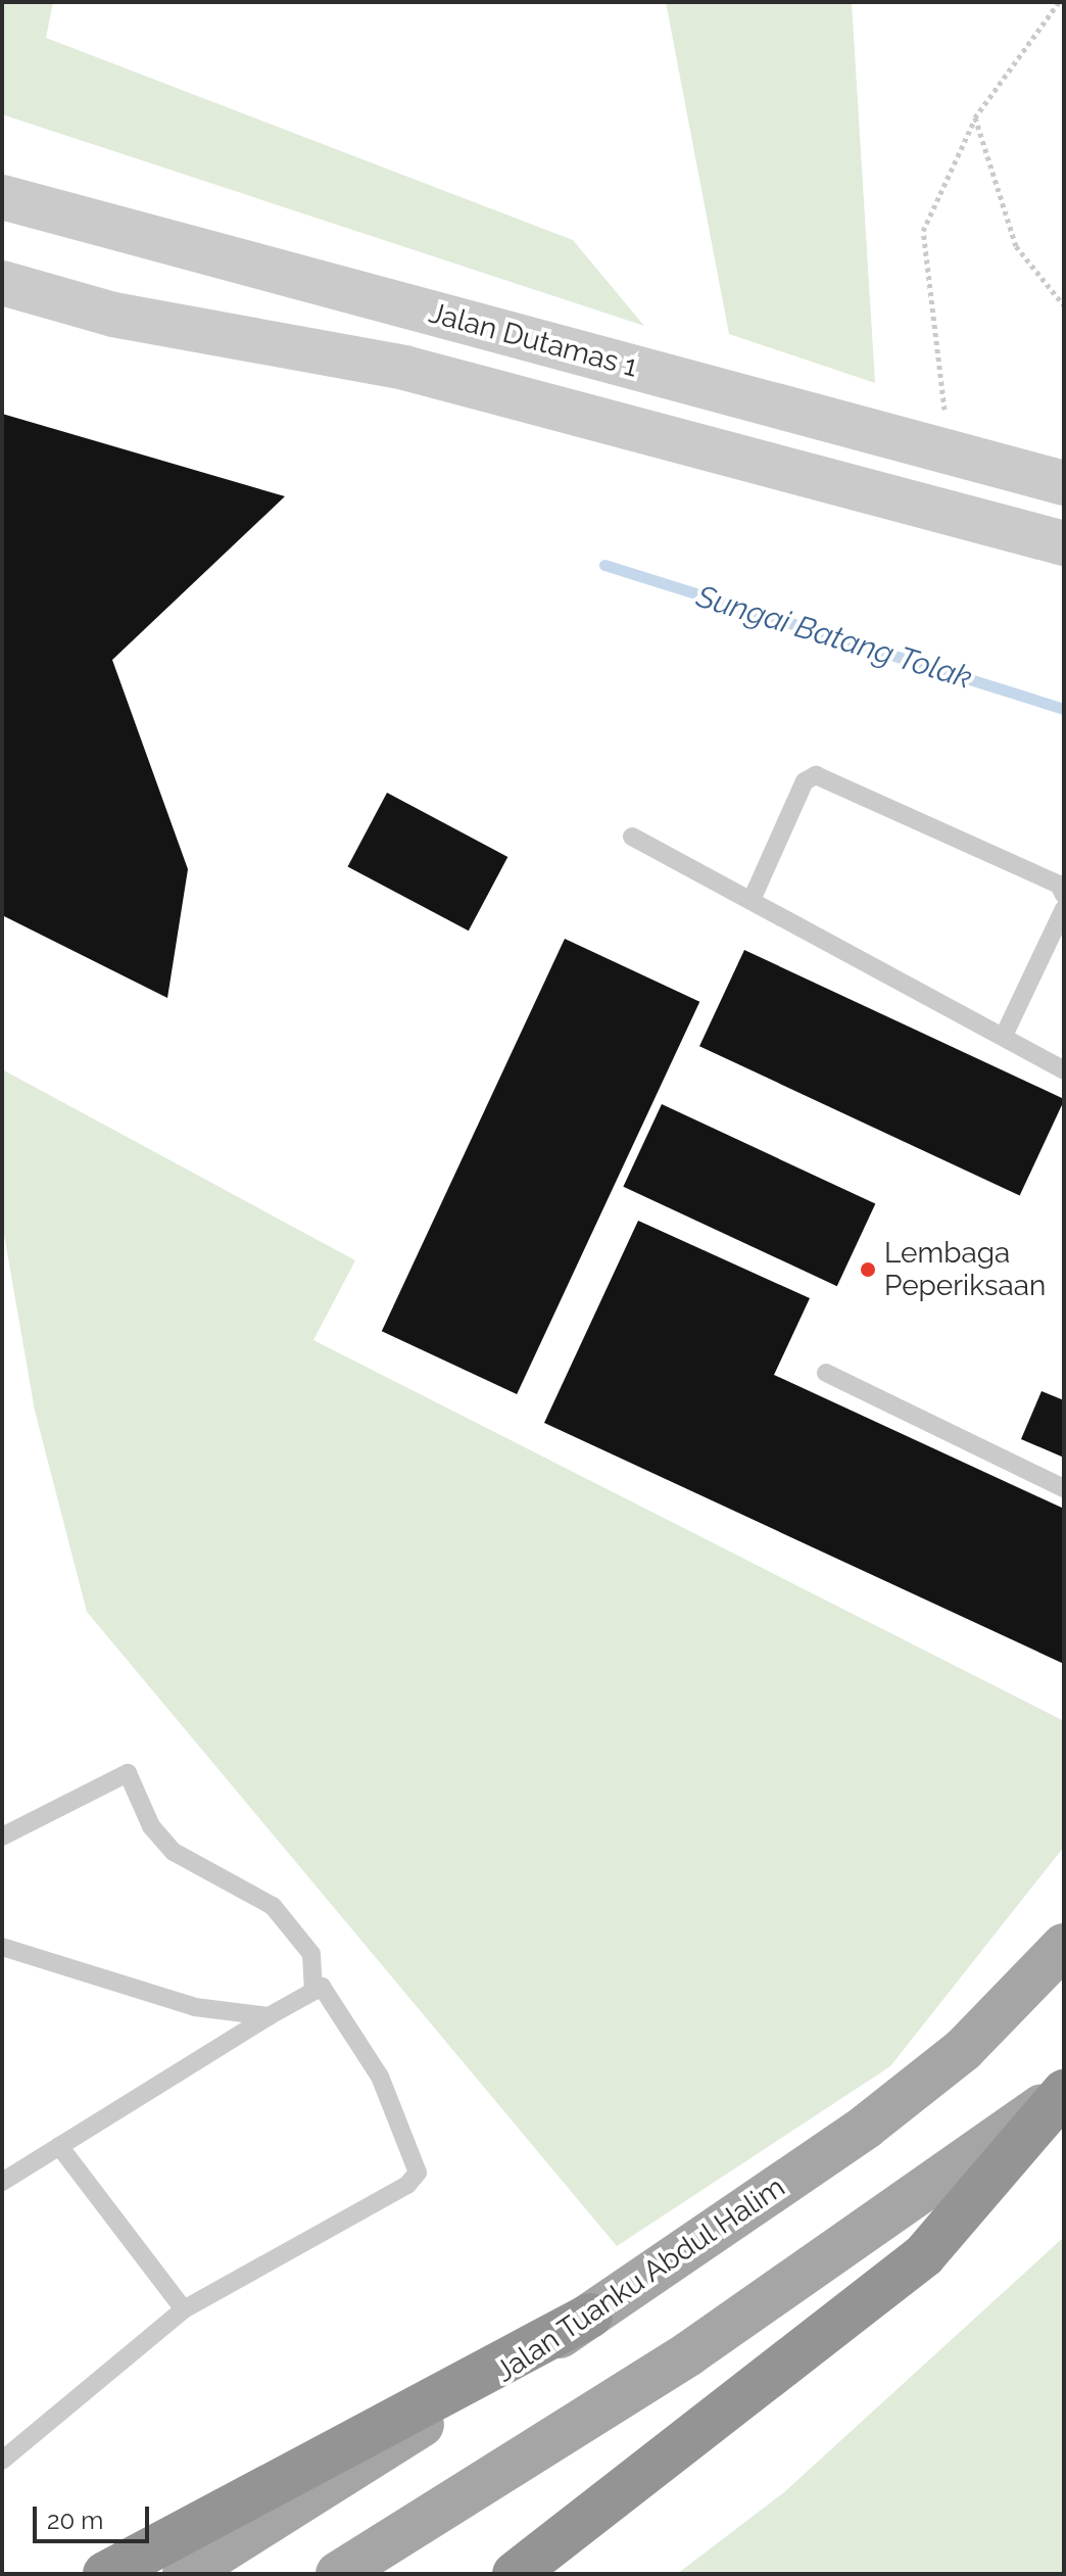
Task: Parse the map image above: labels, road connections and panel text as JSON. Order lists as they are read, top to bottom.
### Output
{
  "streets": {
    "main road": ["Jalan Tuanku Abdul Halim"],
    "street": ["Jalan Dutamas 1"]
  },
  "water": ["Sungai Batang Tolak"],
  "places": ["Lembaga Peperiksaan"],
  "scale_bar": "20 m"
}
